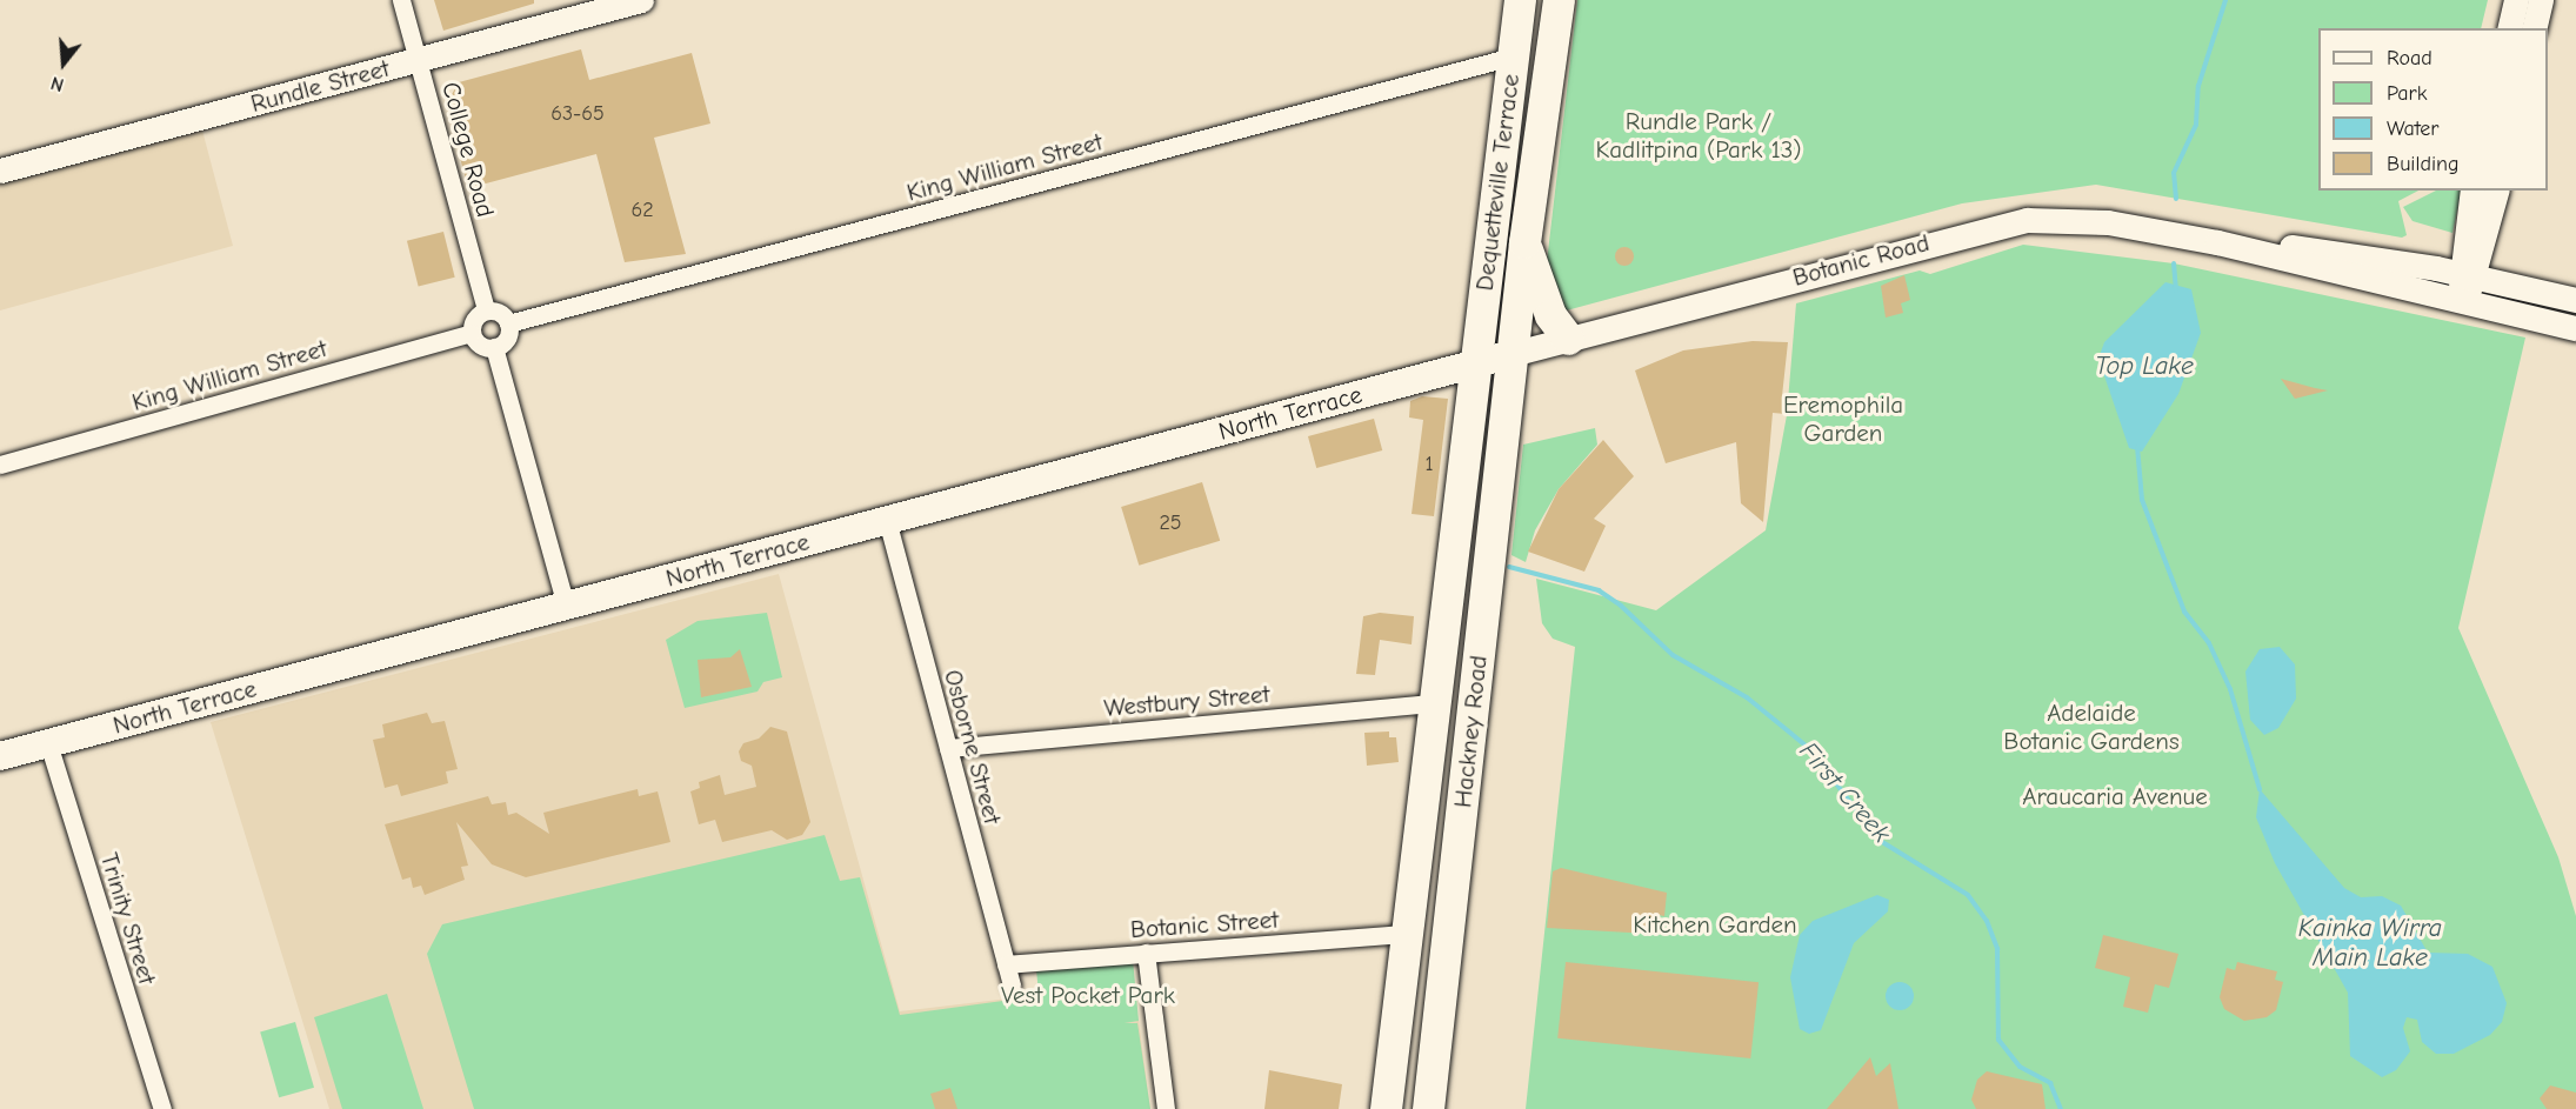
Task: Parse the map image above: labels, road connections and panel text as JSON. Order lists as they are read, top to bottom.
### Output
{
  "streets": {
    "highway": ["Dequetteville Terrace", "Hackney Road"],
    "main road": ["Rundle Street", "Botanic Road", "North Terrace"],
    "street": [
      "College Road",
      "King William Street",
      "Westbury Street",
      "Osborne Street",
      "Trinity Street",
      "Botanic Street"
    ]
  },
  "crossings": [
    ["Rundle Street", "College Road"],
    ["College Road", "King William Street"],
    ["King William Street", "Dequetteville Terrace"],
    ["Dequetteville Terrace", "Botanic Road"],
    ["Dequetteville Terrace", "North Terrace"],
    ["Dequetteville Terrace", "Hackney Road"],
    ["Botanic Road", "North Terrace"],
    ["Botanic Road", "Hackney Road"],
    ["North Terrace", "Hackney Road"],
    ["North Terrace", "Osborne Street"],
    ["North Terrace", "Trinity Street"],
    ["Westbury Street", "Hackney Road"],
    ["Westbury Street", "Osborne Street"],
    ["Hackney Road", "Botanic Street"],
    ["Osborne Street", "Botanic Street"]
  ],
  "water": ["Top Lake", "First Creek", "Kainka Wirra Main Lake"],
  "parks": [
    "Rundle Park / Kadlitpina (Park 13)",
    "Eremophila Garden",
    "Adelaide Botanic Gardens",
    "Araucaria Avenue",
    "Kitchen Garden",
    "Vest Pocket Park"
  ],
  "house_numbers": [
    "63-65",
    "62",
    "1",
    "25"
  ],
  "legend": [
    "Road",
    "Park",
    "Water",
    "Building"
  ],
  "north": "bottom"
}
